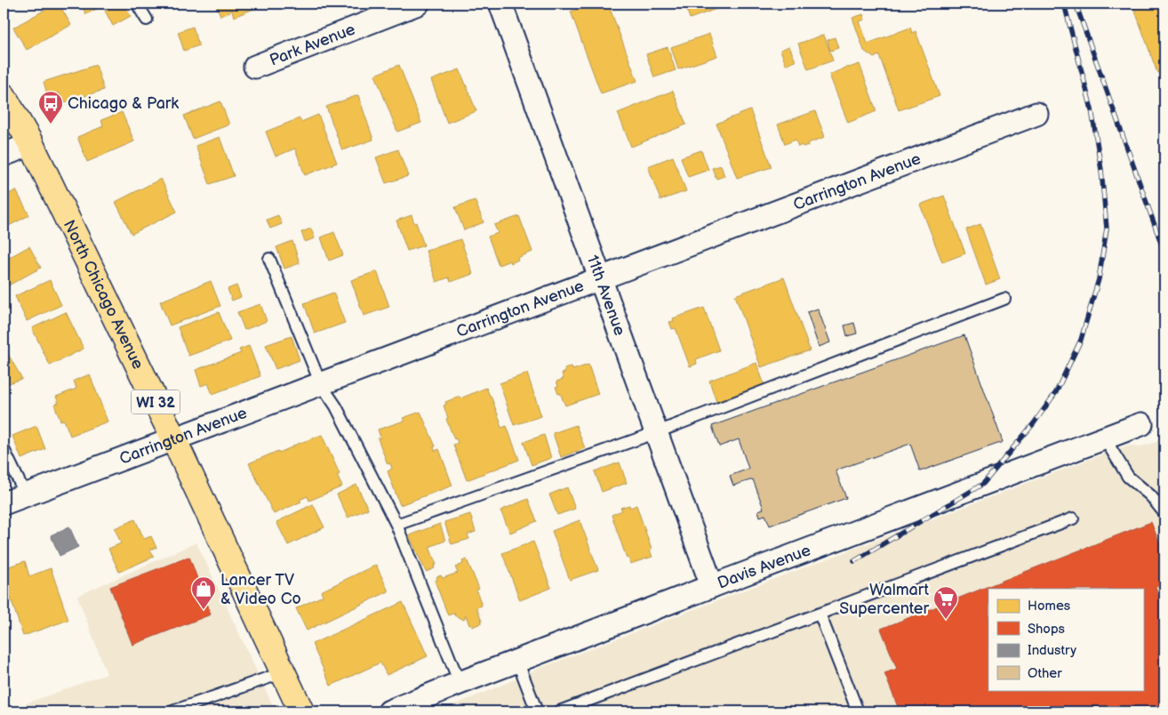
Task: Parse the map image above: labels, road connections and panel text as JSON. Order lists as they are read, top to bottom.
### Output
{
  "streets": {
    "main road": ["North Chicago Avenue", "WI 32"],
    "street": [
      "Park Avenue",
      "Carrington Avenue",
      "11th Avenue",
      "Davis Avenue"
    ]
  },
  "crossings": [
    ["Carrington Avenue", "North Chicago Avenue"],
    ["Carrington Avenue", "11th Avenue"],
    ["11th Avenue", "Davis Avenue"]
  ],
  "places": {
    "bus stop": ["Chicago & Park"],
    "shop": ["Lancer TV & Video Co"],
    "supermarket": ["Walmart Supercenter"]
  },
  "legend": [
    "Homes",
    "Shops",
    "Industry",
    "Other"
  ]
}
